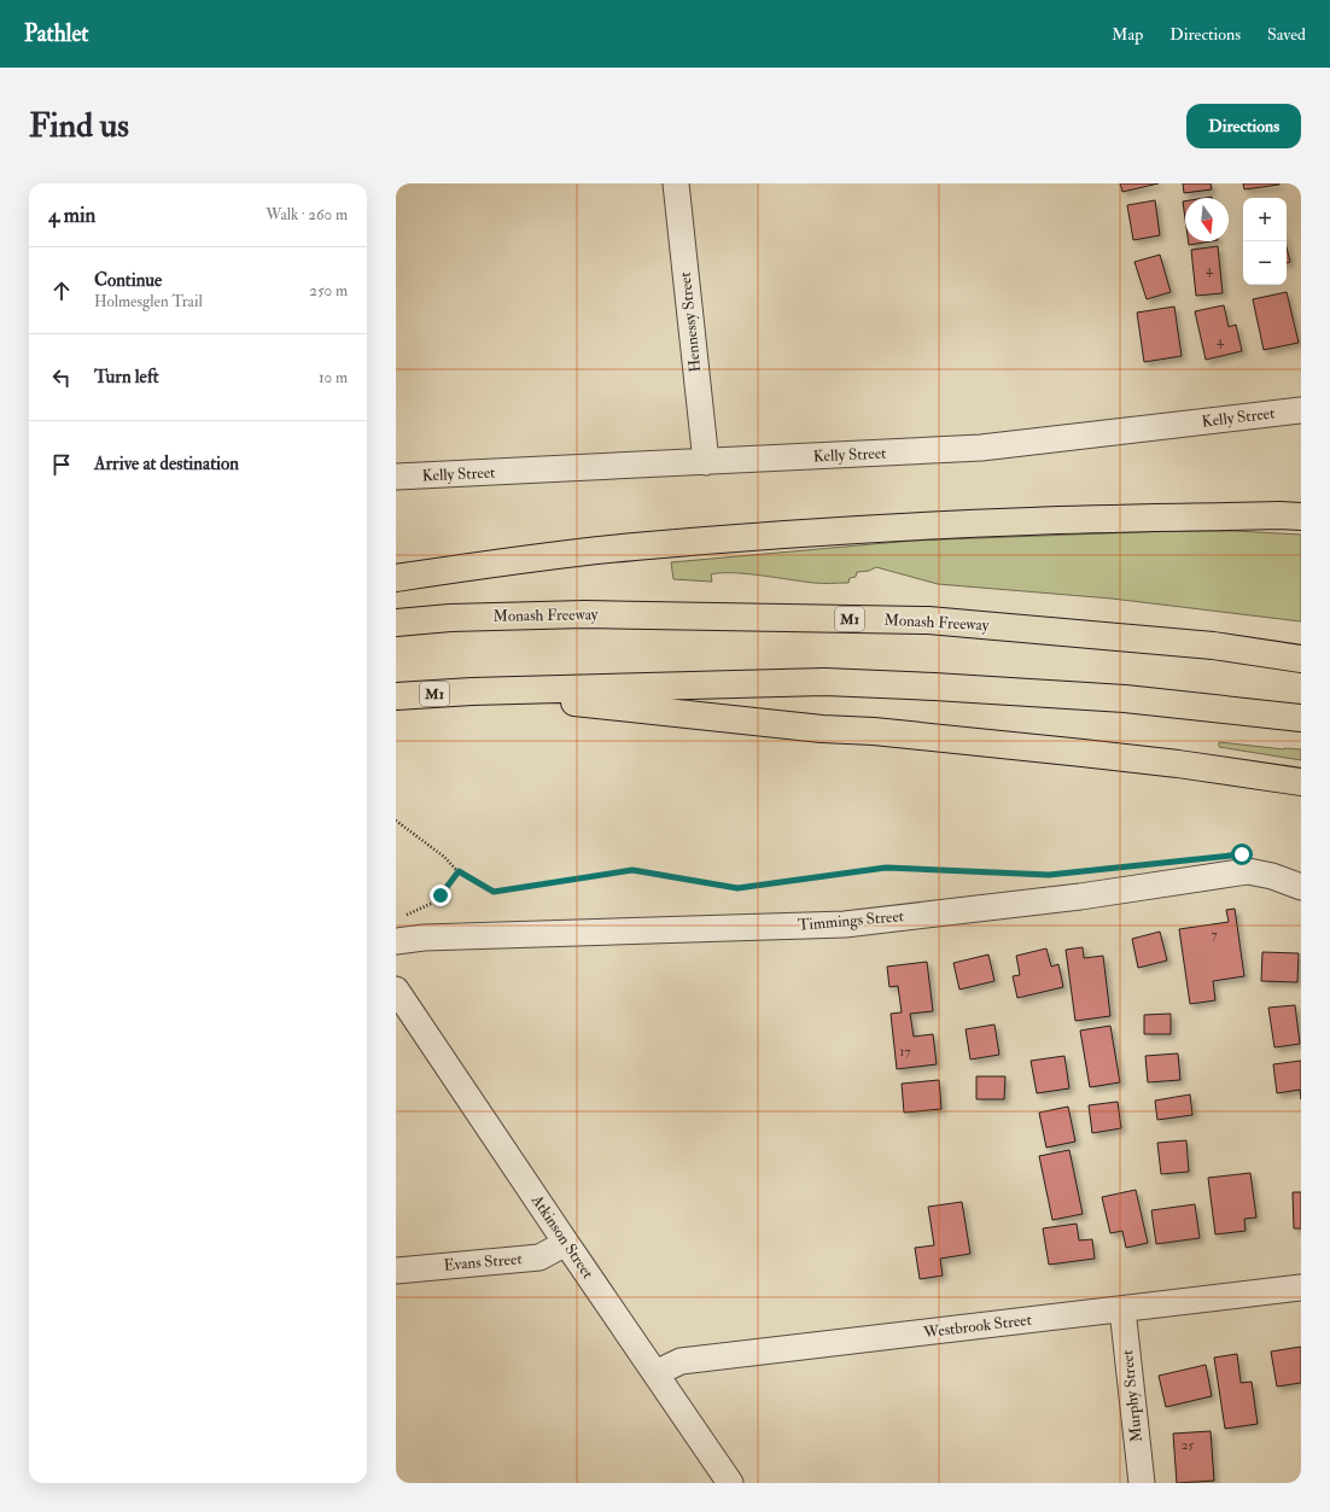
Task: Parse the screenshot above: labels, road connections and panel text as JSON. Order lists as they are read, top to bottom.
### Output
{
  "streets": {
    "highway": ["Monash Freeway", "M1"],
    "street": [
      "Hennessy Street",
      "Kelly Street",
      "Timmings Street",
      "Atkinson Street",
      "Evans Street",
      "Westbrook Street",
      "Murphy Street"
    ]
  },
  "crossings": [
    ["Hennessy Street", "Kelly Street"],
    ["Atkinson Street", "Evans Street"],
    ["Atkinson Street", "Westbrook Street"],
    ["Westbrook Street", "Murphy Street"]
  ],
  "house_numbers": [
    "4",
    "4",
    "7",
    "17",
    "25"
  ],
  "north": "bottom",
  "page": {
    "header": "Pathlet",
    "nav": ["Map", "Directions", "Saved"],
    "buttons": "Directions",
    "title": "Find us",
    "heading": ["4 min", "Walk · 260 m"],
    "map_buttons": ["+", "−"],
    "list": [
      ["Continue", "Holmesglen Trail", "250 m"],
      ["Turn left", "10 m"],
      "Arrive at destination"
    ]
  }
}
